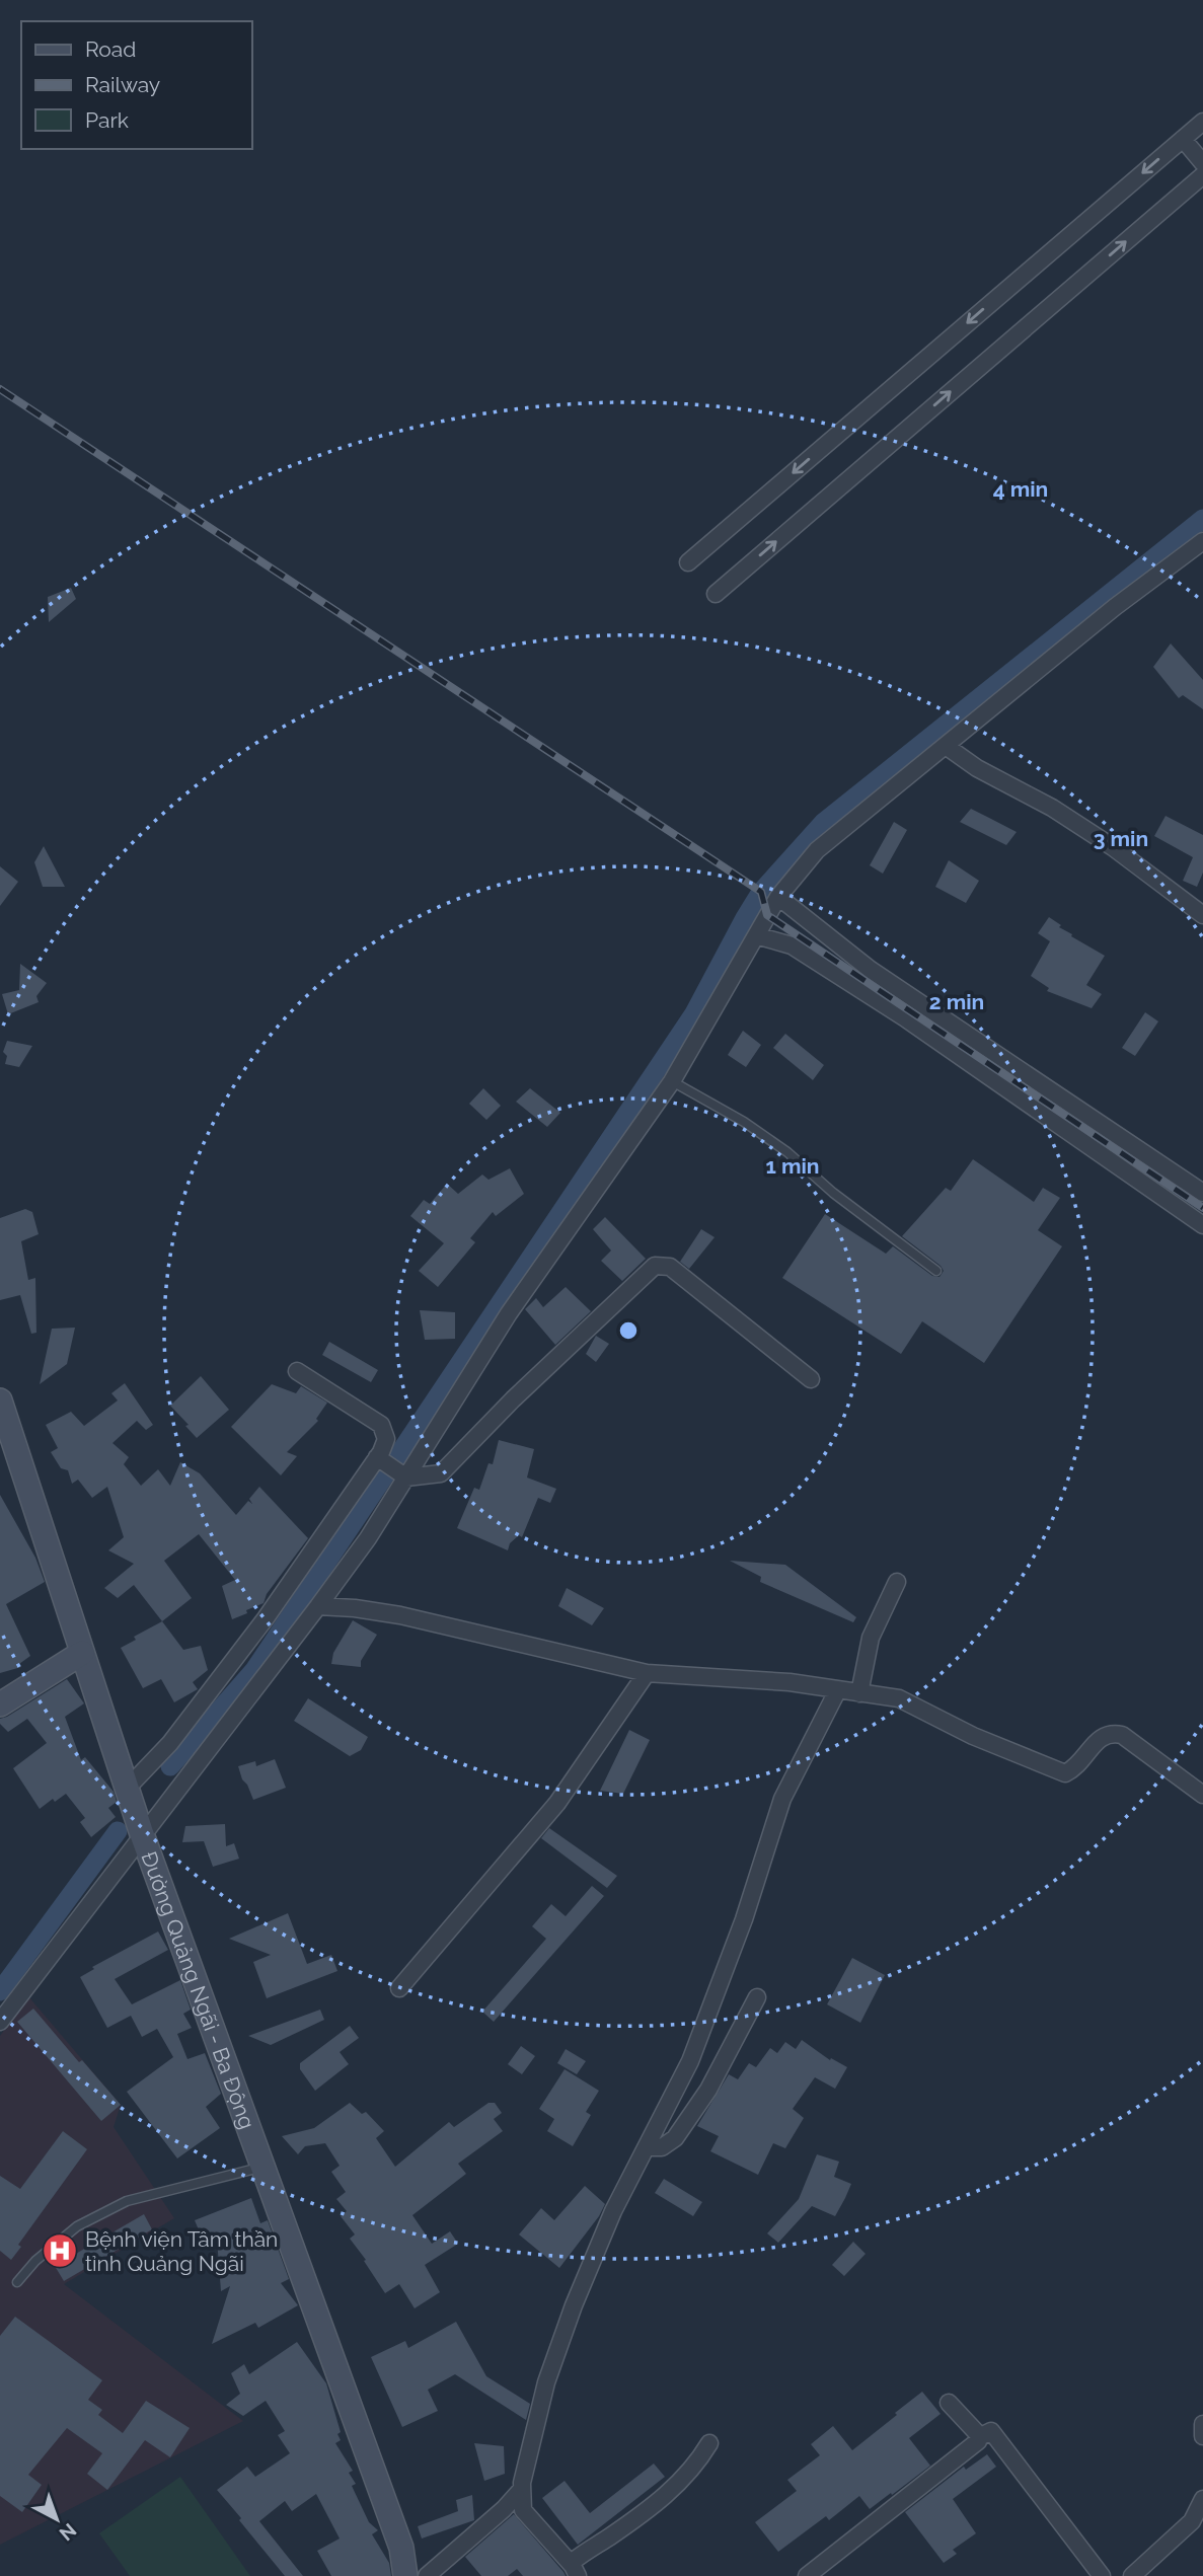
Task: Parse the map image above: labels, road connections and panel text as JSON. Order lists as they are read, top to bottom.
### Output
{
  "streets": {
    "main road": ["Đường Quảng Ngãi - Ba Động"]
  },
  "places": {
    "hospital": ["Bệnh viện Tâm thần tỉnh Quảng Ngãi"]
  },
  "legend": ["Road", "Railway", "Park"],
  "north": "bottom right",
  "rings": [
    "4 min",
    "3 min",
    "2 min",
    "1 min"
  ]
}
